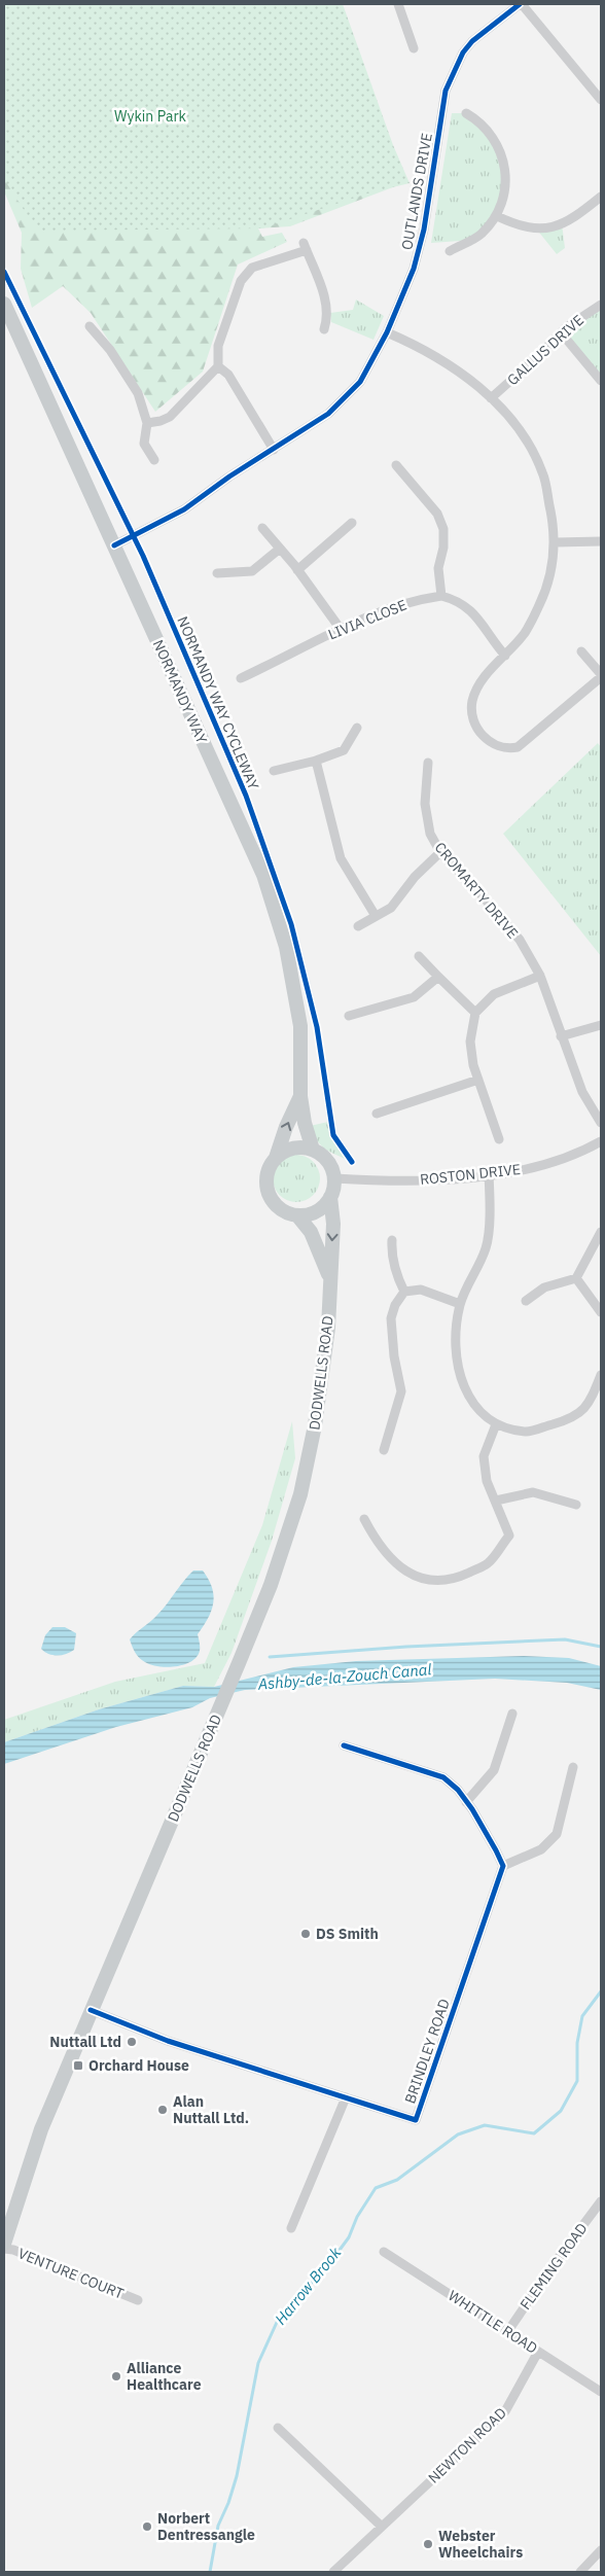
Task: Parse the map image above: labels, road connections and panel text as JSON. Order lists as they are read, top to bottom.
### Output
{
  "streets": {
    "main road": ["NORMANDY WAY", "DODWELLS ROAD"],
    "street": [
      "OUTLANDS DRIVE",
      "GALLUS DRIVE",
      "LIVIA CLOSE",
      "CROMARTY DRIVE",
      "ROSTON DRIVE",
      "BRINDLEY ROAD",
      "FLEMING ROAD",
      "VENTURE COURT",
      "WHITTLE ROAD",
      "NEWTON ROAD"
    ],
    "cycle path": ["NORMANDY WAY CYCLEWAY"]
  },
  "crossings": [
    ["OUTLANDS DRIVE", "NORMANDY WAY"],
    ["NORMANDY WAY", "ROSTON DRIVE"],
    ["NORMANDY WAY", "DODWELLS ROAD"],
    ["ROSTON DRIVE", "DODWELLS ROAD"],
    ["DODWELLS ROAD", "BRINDLEY ROAD"],
    ["FLEMING ROAD", "WHITTLE ROAD"],
    ["WHITTLE ROAD", "NEWTON ROAD"]
  ],
  "water": ["Ashby-de-la-Zouch Canal", "Harrow Brook"],
  "parks": ["Wykin Park"],
  "places": {
    "other": [
      "DS Smith",
      "Nuttall Ltd",
      "Alan Nuttall Ltd.",
      "Alliance Healthcare",
      "Norbert Dentressangle",
      "Webster Wheelchairs"
    ],
    "transit": ["Orchard House"]
  }
}
